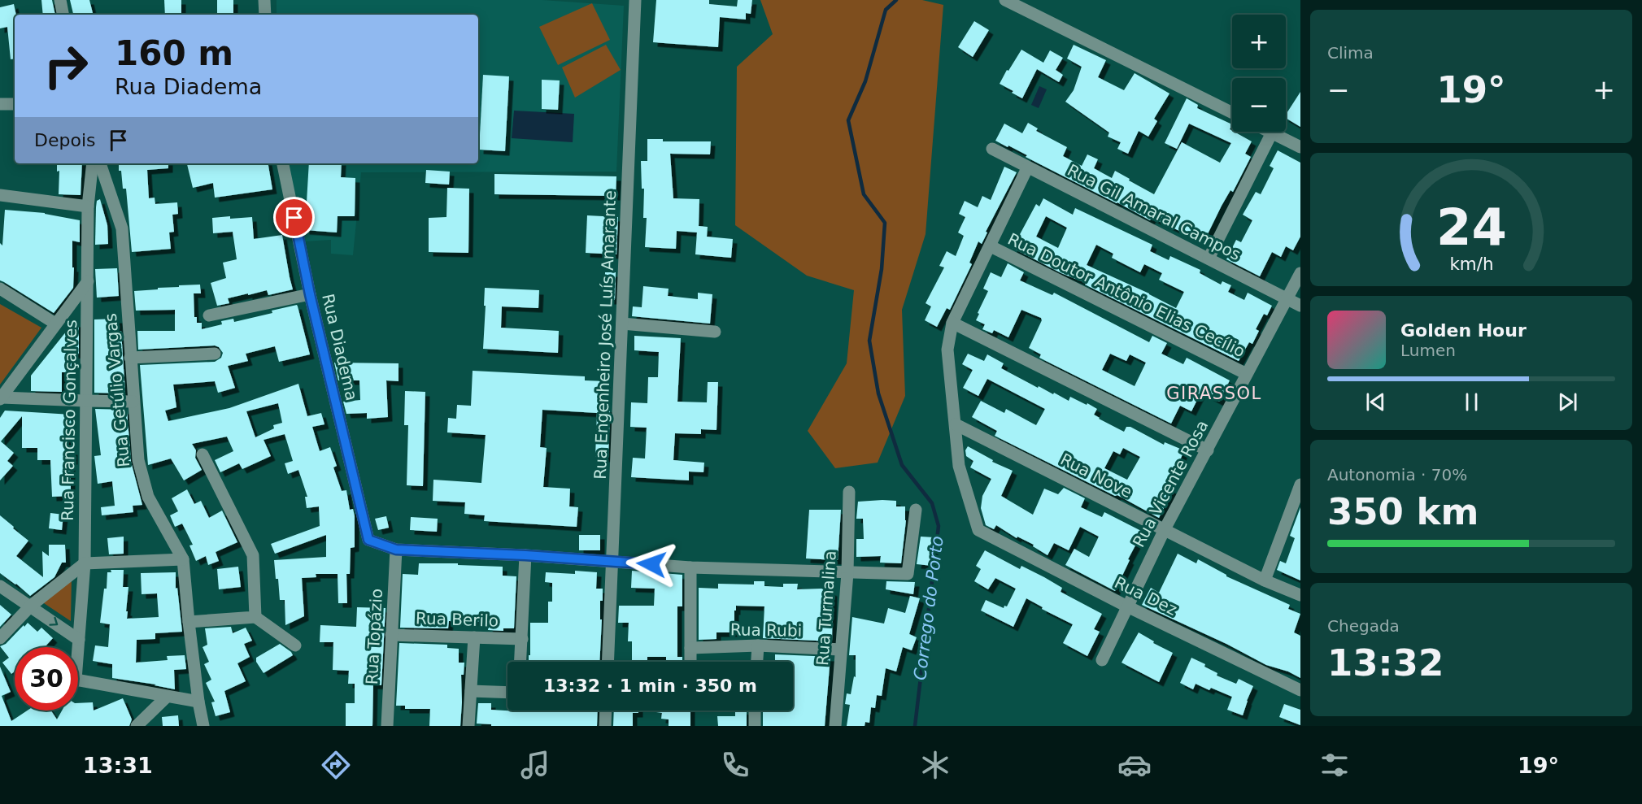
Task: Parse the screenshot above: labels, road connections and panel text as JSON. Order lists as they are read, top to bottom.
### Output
{
  "streets": {
    "street": [
      "Rua Gil Amaral Campos",
      "Rua Doutor Antônio Elias Cecílio",
      "Rua Engenheiro José Luís Amarante",
      "Rua Diadema",
      "Rua Getúlio Vargas",
      "Rua Francisco Gonçalves",
      "Rua Nove",
      "Rua Vicente Rosa",
      "Rua Dez",
      "Rua Turmalina",
      "Rua Berilo",
      "Rua Rubi",
      "Rua Topázio"
    ]
  },
  "crossings": [
    ["Rua Gil Amaral Campos", "Rua Vicente Rosa"],
    ["Rua Doutor Antônio Elias Cecílio", "Rua Vicente Rosa"],
    ["Rua Diadema", "Rua Topázio"],
    ["Rua Nove", "Rua Vicente Rosa"],
    ["Rua Nove", "Rua Dez"],
    ["Rua Vicente Rosa", "Rua Dez"],
    ["Rua Turmalina", "Rua Rubi"],
    ["Rua Berilo", "Rua Topázio"]
  ],
  "districts": ["GIRASSOL"],
  "water": ["Corrego do Porto"],
  "page": {
    "tile": [
      "Clima",
      ["Autonomia · 70%", "350 km"],
      ["Chegada", "13:32"]
    ],
    "map_buttons": ["+", "−"],
    "turn": ["160 m", "Rua Diadema"],
    "heat": ["−", "19°", "+"],
    "then": "Depois",
    "song": ["Golden Hour", "Lumen"],
    "limit": "30",
    "trip": "13:32 · 1 min · 350 m",
    "tabs": ["13:31", "19°"],
    "gauge": ["24", "km/h"]
  }
}
